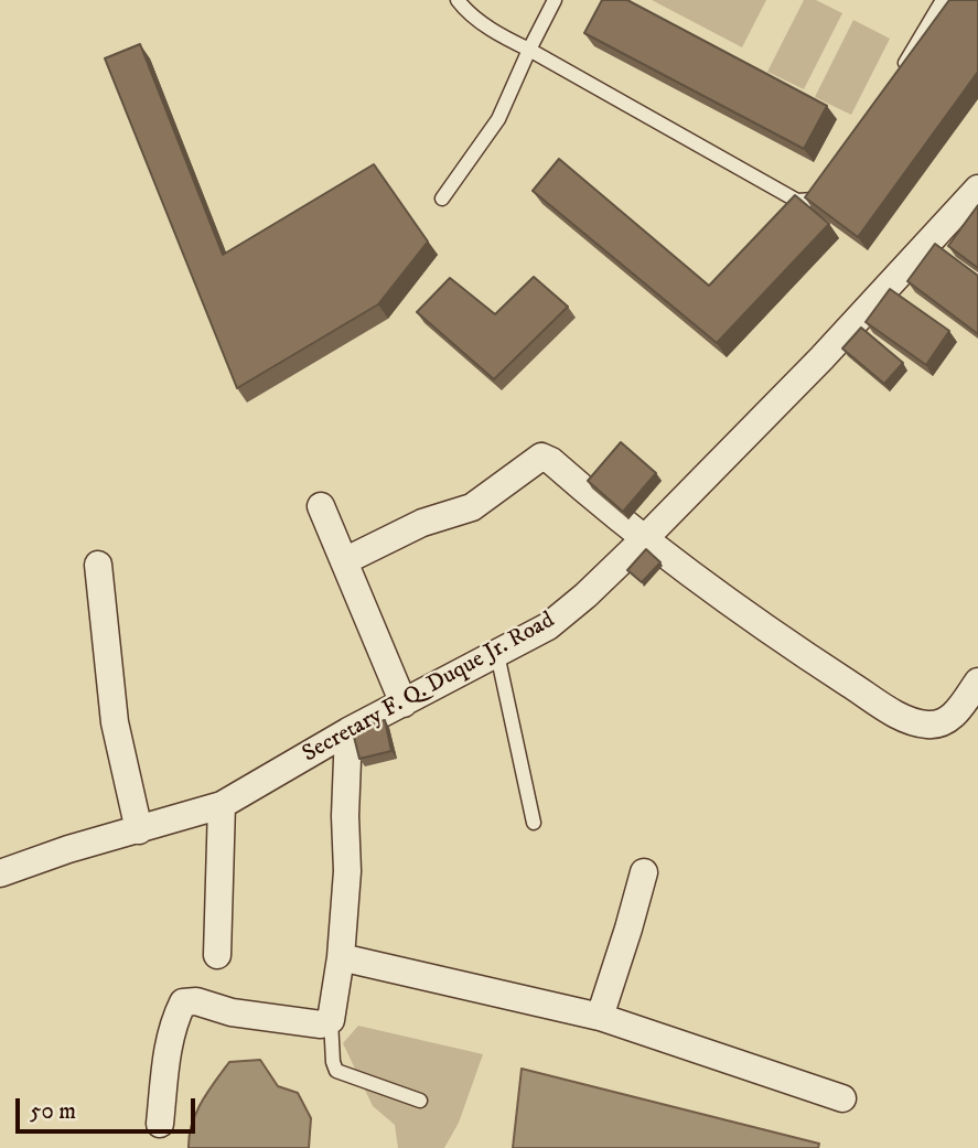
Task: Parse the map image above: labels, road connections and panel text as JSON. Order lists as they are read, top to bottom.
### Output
{
  "streets": {
    "street": ["Secretary F. Q. Duque Jr. Road"]
  },
  "scale_bar": "50 m"
}
